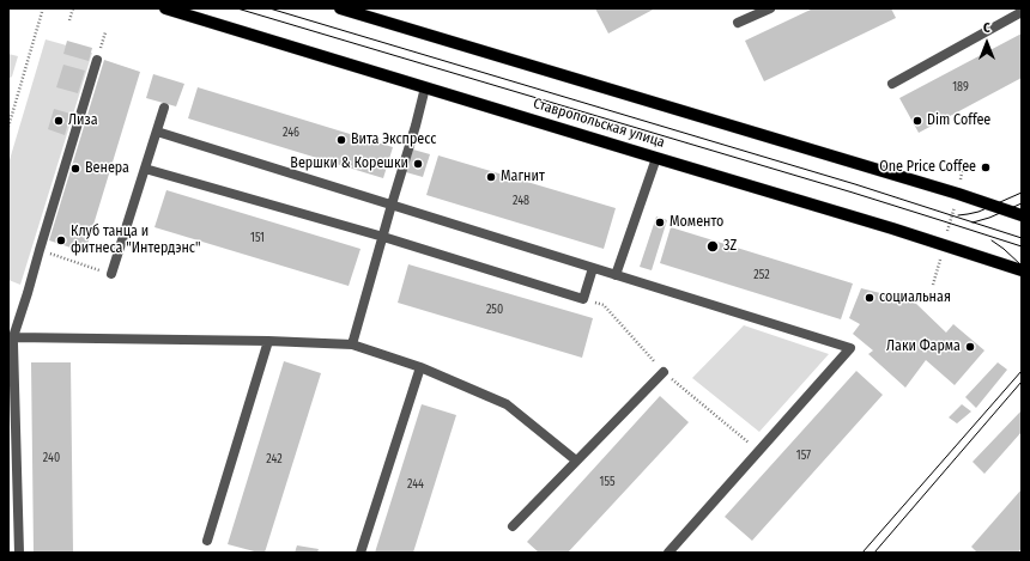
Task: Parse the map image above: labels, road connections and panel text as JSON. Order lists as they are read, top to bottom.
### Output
{
  "streets": {
    "main road": ["Ставропольская улица"]
  },
  "places": [
    "Лиза",
    "Dim Coffee",
    "Вита Экспресс",
    "Вершки & Корешки",
    "One Price Coffee",
    "Венера",
    "Магнит",
    "Моменто",
    "Клуб танца и фитнеса \"Интердэнс\"",
    "3Z",
    "социальная",
    "Лаки Фарма"
  ],
  "house_numbers": [
    "189",
    "246",
    "248",
    "151",
    "252",
    "250",
    "157",
    "240",
    "242",
    "155",
    "244"
  ],
  "north": "top"
}
